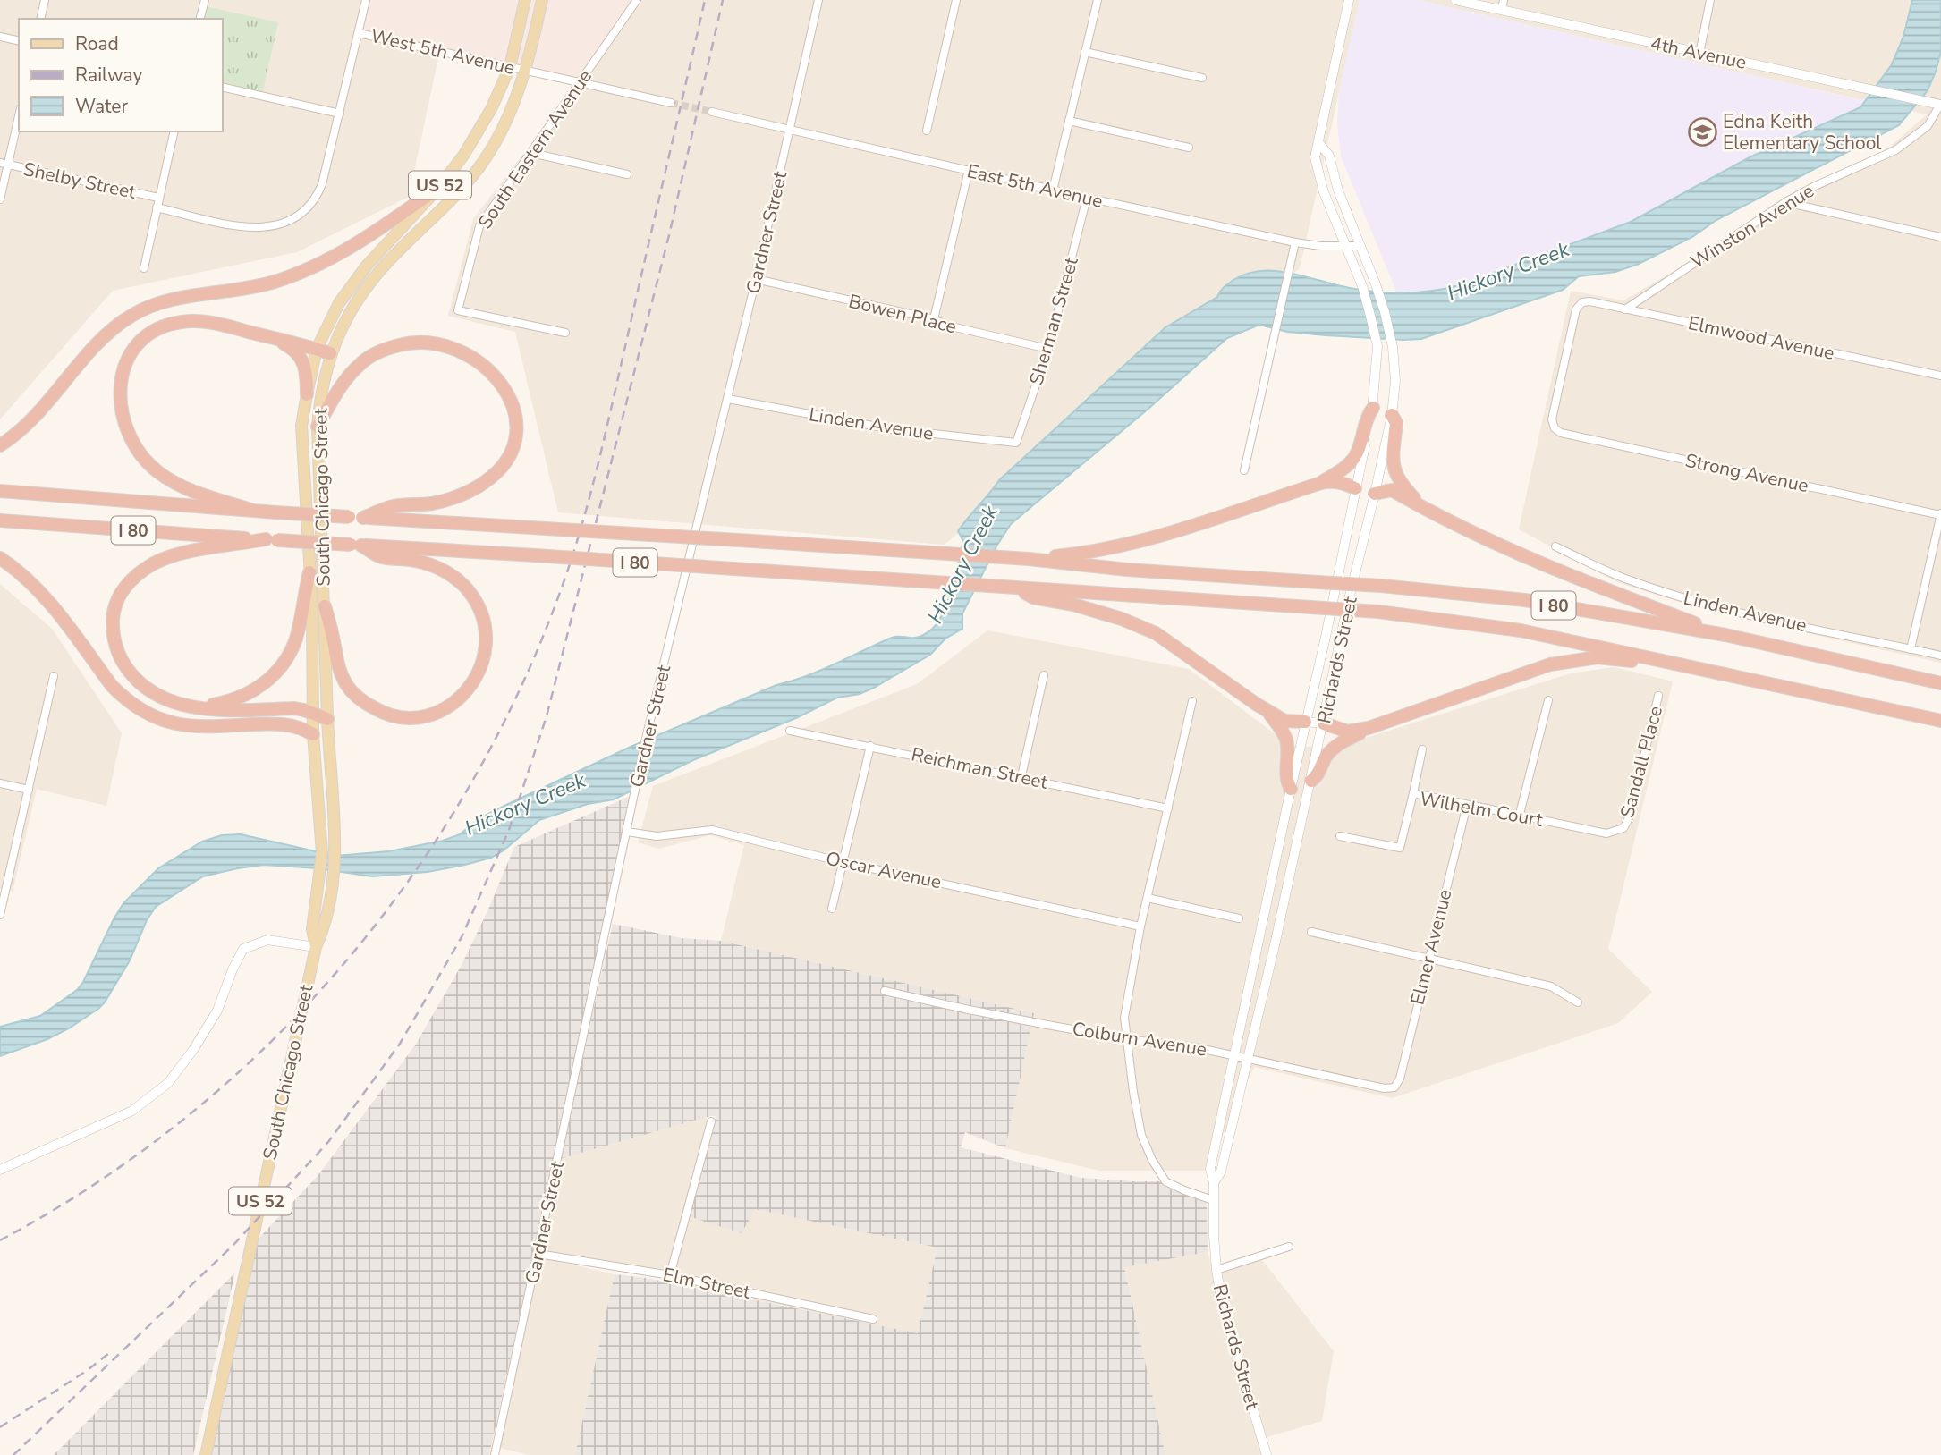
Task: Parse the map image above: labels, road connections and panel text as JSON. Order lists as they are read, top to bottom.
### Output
{
  "streets": {
    "highway": ["I 80"],
    "main road": ["US 52", "South Chicago Street"],
    "street": [
      "West 5th Avenue",
      "4th Avenue",
      "South Eastern Avenue",
      "Shelby Street",
      "East 5th Avenue",
      "Winston Avenue",
      "Gardner Street",
      "Bowen Place",
      "Sherman Street",
      "Elmwood Avenue",
      "Linden Avenue",
      "Strong Avenue",
      "Richards Street",
      "Sandall Place",
      "Reichman Street",
      "Wilhelm Court",
      "Oscar Avenue",
      "Elmer Avenue",
      "Colburn Avenue",
      "Elm Street"
    ]
  },
  "crossings": [
    ["West 5th Avenue", "South Chicago Street"],
    ["4th Avenue", "Winston Avenue"],
    ["East 5th Avenue", "Gardner Street"],
    ["East 5th Avenue", "Sherman Street"],
    ["East 5th Avenue", "Richards Street"],
    ["Winston Avenue", "Elmwood Avenue"],
    ["Gardner Street", "Bowen Place"],
    ["Gardner Street", "Linden Avenue"],
    ["Gardner Street", "Oscar Avenue"],
    ["Gardner Street", "Elm Street"],
    ["Bowen Place", "Sherman Street"],
    ["Sherman Street", "Linden Avenue"],
    ["Elmwood Avenue", "Strong Avenue"],
    ["Richards Street", "Colburn Avenue"],
    ["Sandall Place", "Wilhelm Court"],
    ["Wilhelm Court", "Elmer Avenue"],
    ["Elmer Avenue", "Colburn Avenue"]
  ],
  "water": ["Hickory Creek"],
  "places": {
    "school or university": ["Edna Keith Elementary School"]
  },
  "legend": ["Road", "Railway", "Water"]
}
